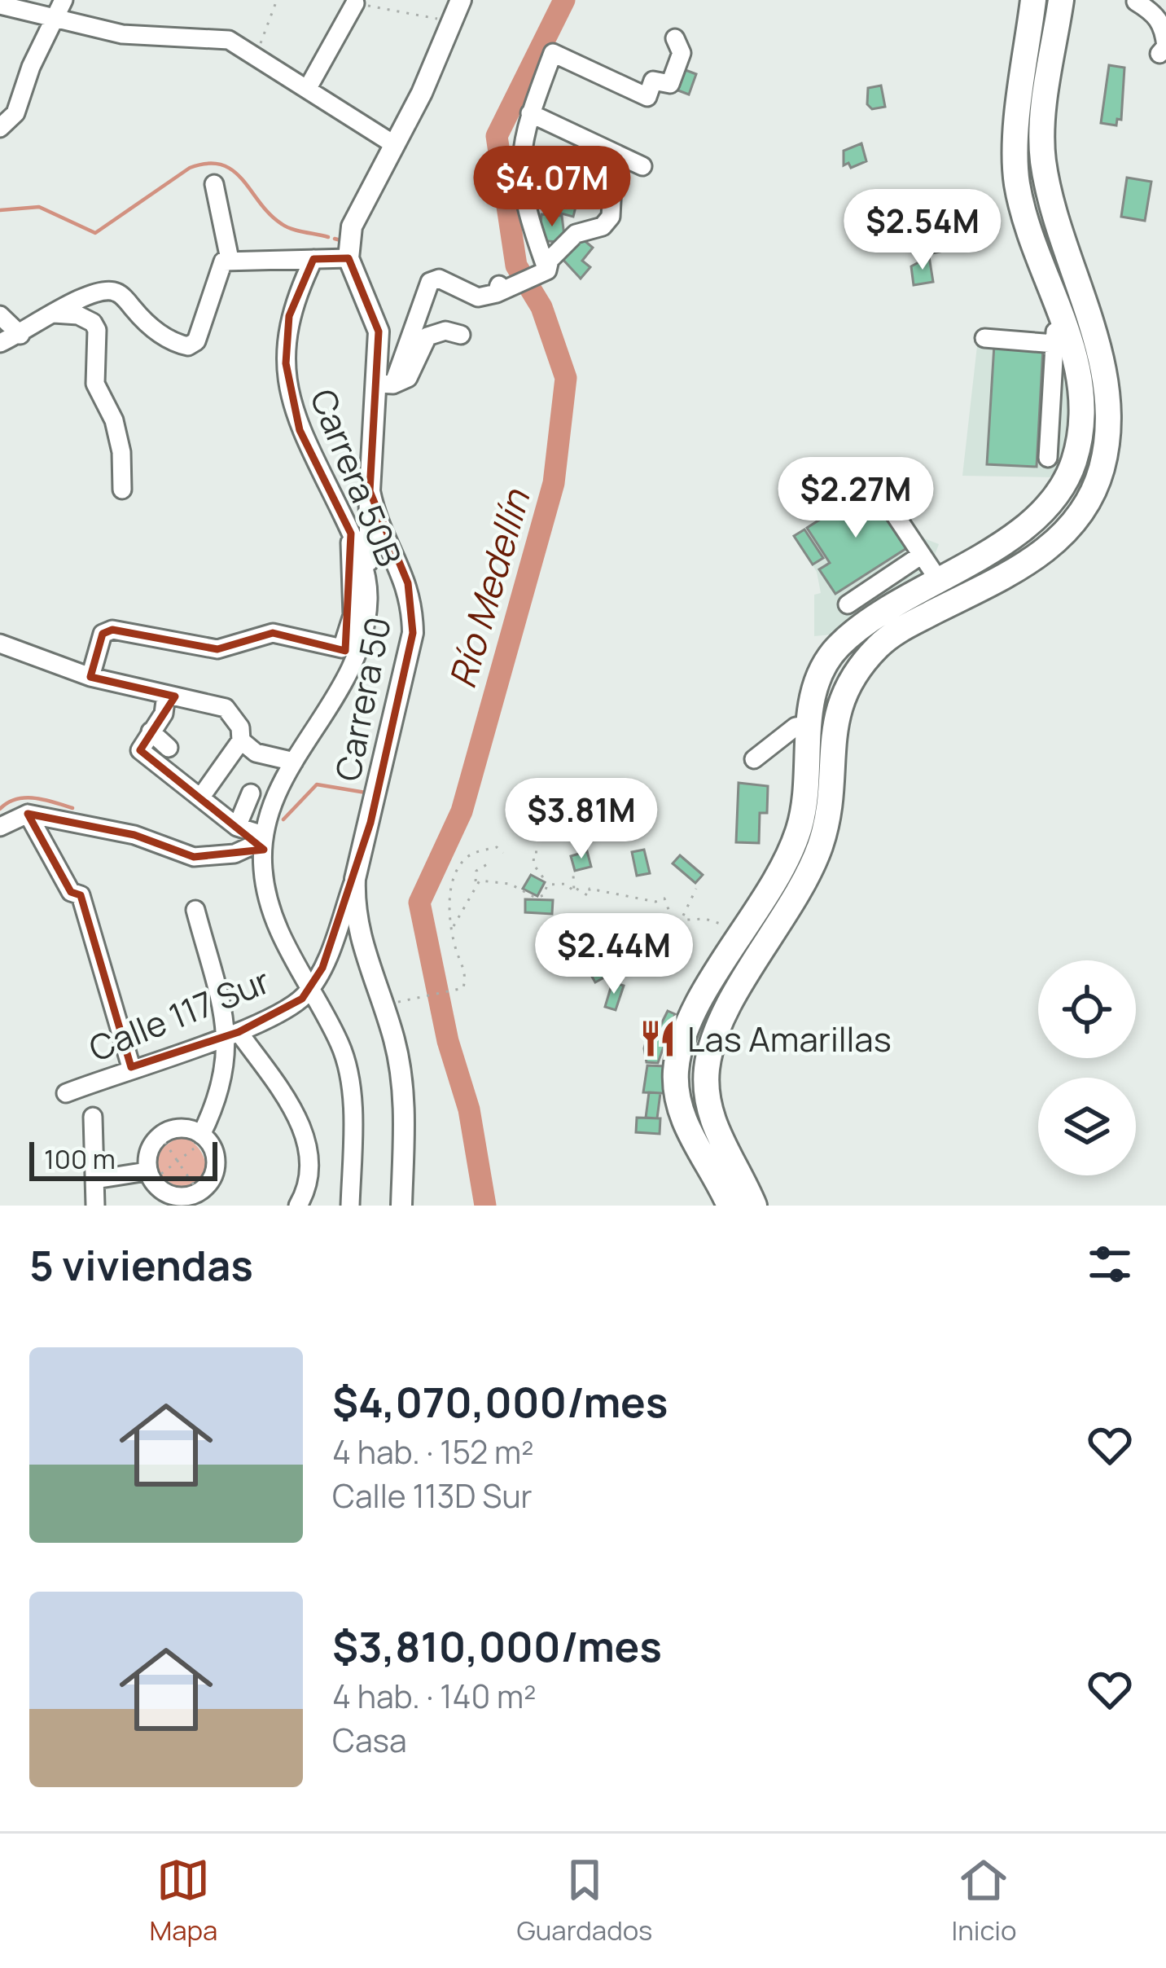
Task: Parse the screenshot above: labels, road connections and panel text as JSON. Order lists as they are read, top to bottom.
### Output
{
  "streets": {
    "main road": ["Carrera 50"],
    "street": ["Carrera 50B", "Calle 117 Sur"]
  },
  "crossings": [
    ["Carrera 50B", "Calle 117 Sur"],
    ["Carrera 50", "Calle 117 Sur"]
  ],
  "water": ["Río Medellín"],
  "places": {
    "restaurant": ["Las Amarillas"]
  },
  "scale_bar": "100 m",
  "page": {
    "price": [
      "$4.07M",
      "$2.54M",
      "$2.27M",
      "$3.81M",
      "$2.44M"
    ],
    "scale": "100 m",
    "heading": "5 viviendas",
    "list": [
      {
        "name": "$4,070,000/mes",
        "note": "4 hab. · 152 m² · Calle 113D Sur"
      },
      {
        "name": "$3,810,000/mes",
        "note": "4 hab. · 140 m² · Casa"
      }
    ],
    "tabs": ["Mapa", "Guardados", "Inicio"]
  }
}
